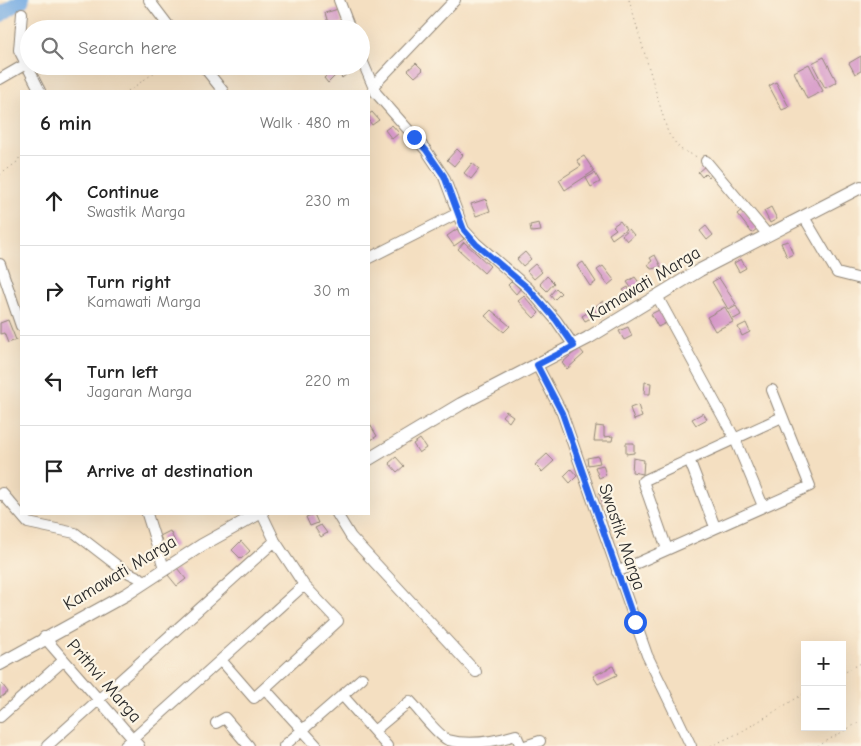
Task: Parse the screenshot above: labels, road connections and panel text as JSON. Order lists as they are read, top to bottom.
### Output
{
  "streets": {
    "main road": ["Kamawati Marga"],
    "street": ["Swastik Marga", "Prithvi Marga"]
  },
  "crossings": [
    ["Kamawati Marga", "Swastik Marga"],
    ["Kamawati Marga", "Prithvi Marga"]
  ],
  "page": {
    "search": "Search here",
    "heading": ["6 min", "Walk · 480 m"],
    "list": [
      ["Continue", "Swastik Marga", "230 m"],
      ["Turn right", "Kamawati Marga", "30 m"],
      ["Turn left", "Jagaran Marga", "220 m"],
      "Arrive at destination"
    ],
    "map_buttons": ["+", "−"]
  }
}
